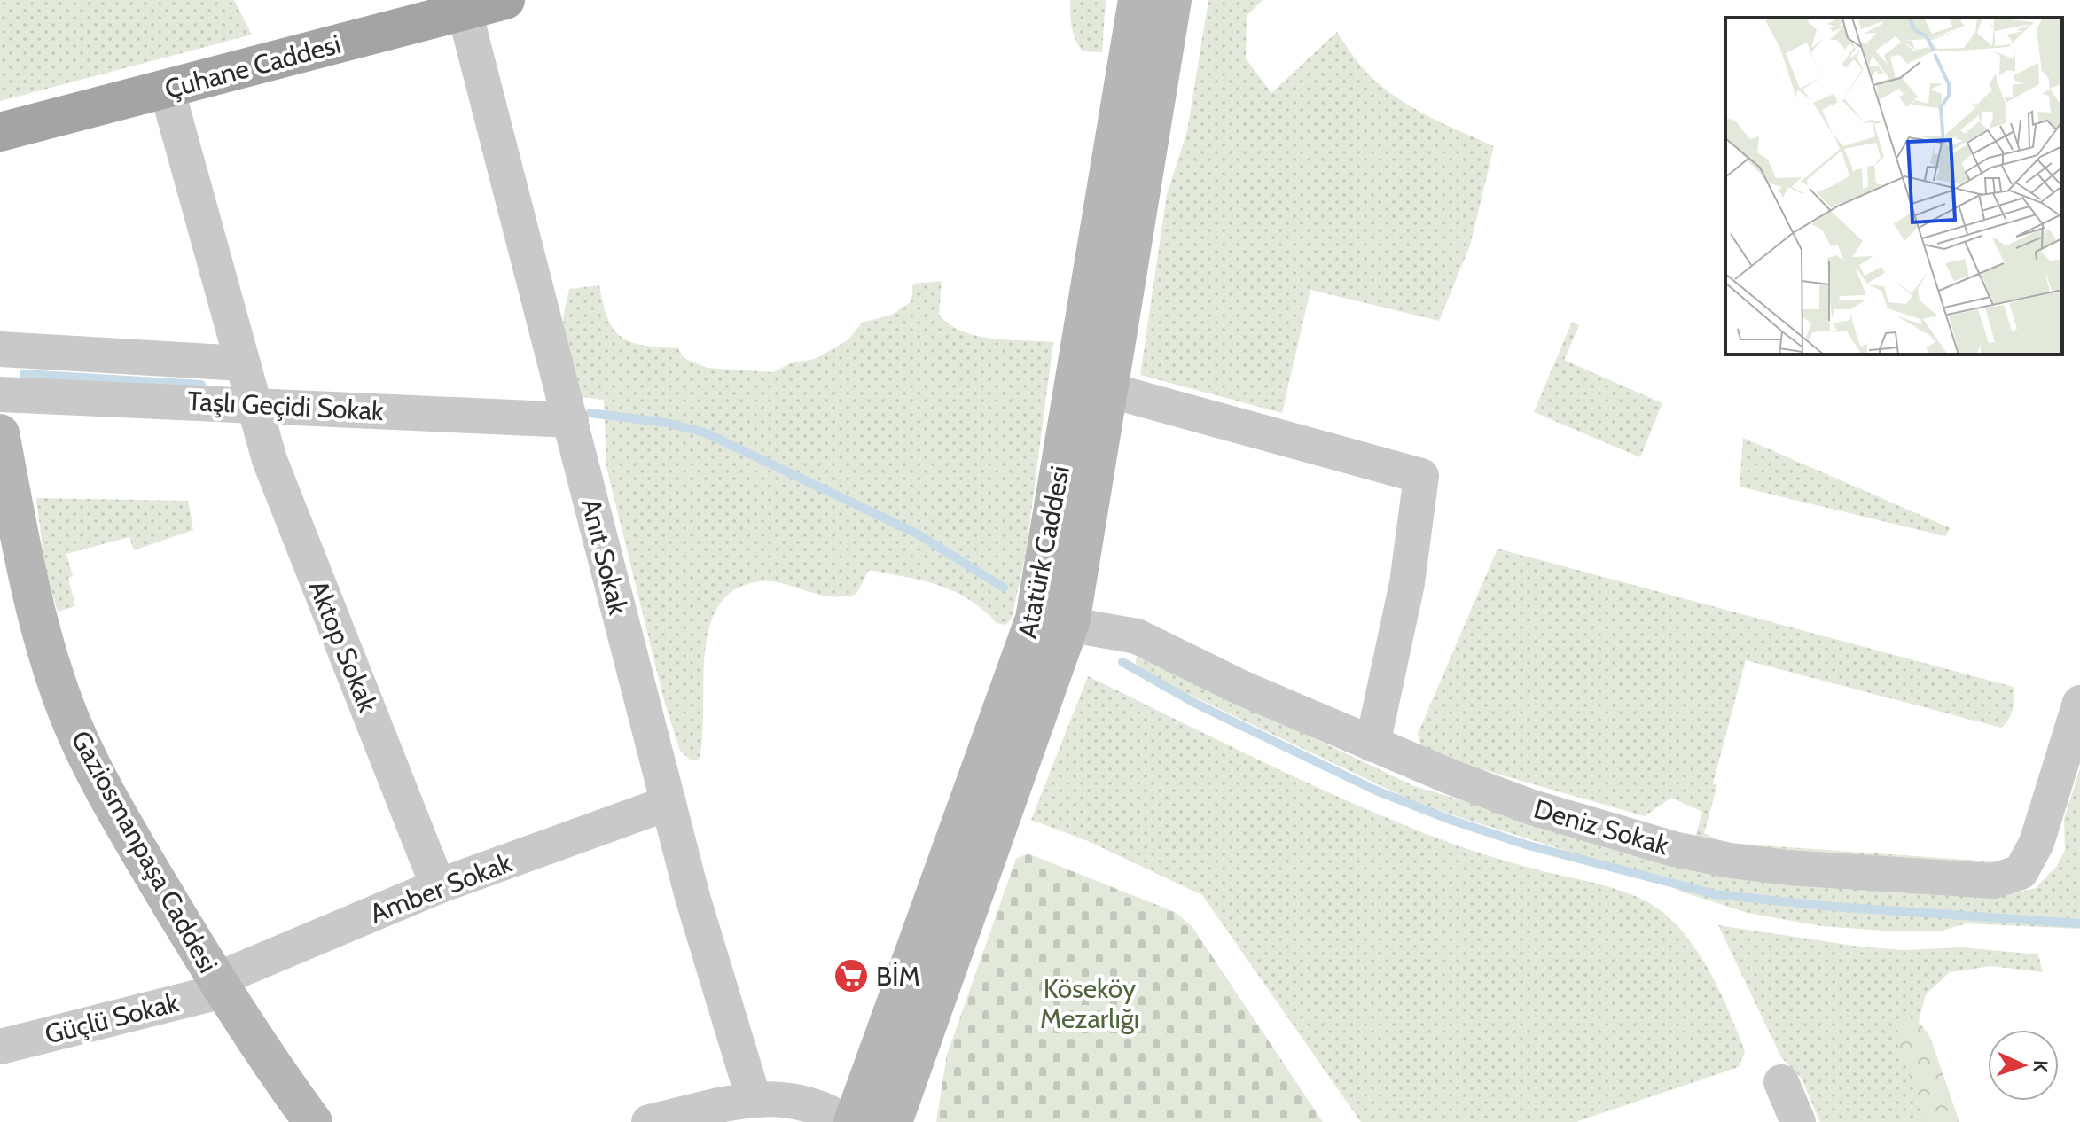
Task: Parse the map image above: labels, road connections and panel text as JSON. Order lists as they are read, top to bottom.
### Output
{
  "streets": {
    "main road": ["Çuhane Caddesi", "Atatürk Caddesi", "Gaziosmanpaşa Caddesi"],
    "street": [
      "Taşlı Geçidi Sokak",
      "Anıt Sokak",
      "Aktop Sokak",
      "Deniz Sokak",
      "Amber Sokak",
      "Güçlü Sokak"
    ]
  },
  "crossings": [
    ["Çuhane Caddesi", "Anıt Sokak"],
    ["Çuhane Caddesi", "Aktop Sokak"],
    ["Taşlı Geçidi Sokak", "Anıt Sokak"],
    ["Taşlı Geçidi Sokak", "Aktop Sokak"],
    ["Atatürk Caddesi", "Deniz Sokak"],
    ["Anıt Sokak", "Amber Sokak"],
    ["Aktop Sokak", "Amber Sokak"],
    ["Gaziosmanpaşa Caddesi", "Amber Sokak"],
    ["Gaziosmanpaşa Caddesi", "Güçlü Sokak"],
    ["Amber Sokak", "Güçlü Sokak"]
  ],
  "parks": ["Köseköy Mezarlığı"],
  "places": {
    "supermarket": ["BİM"]
  },
  "north": "right"
}
